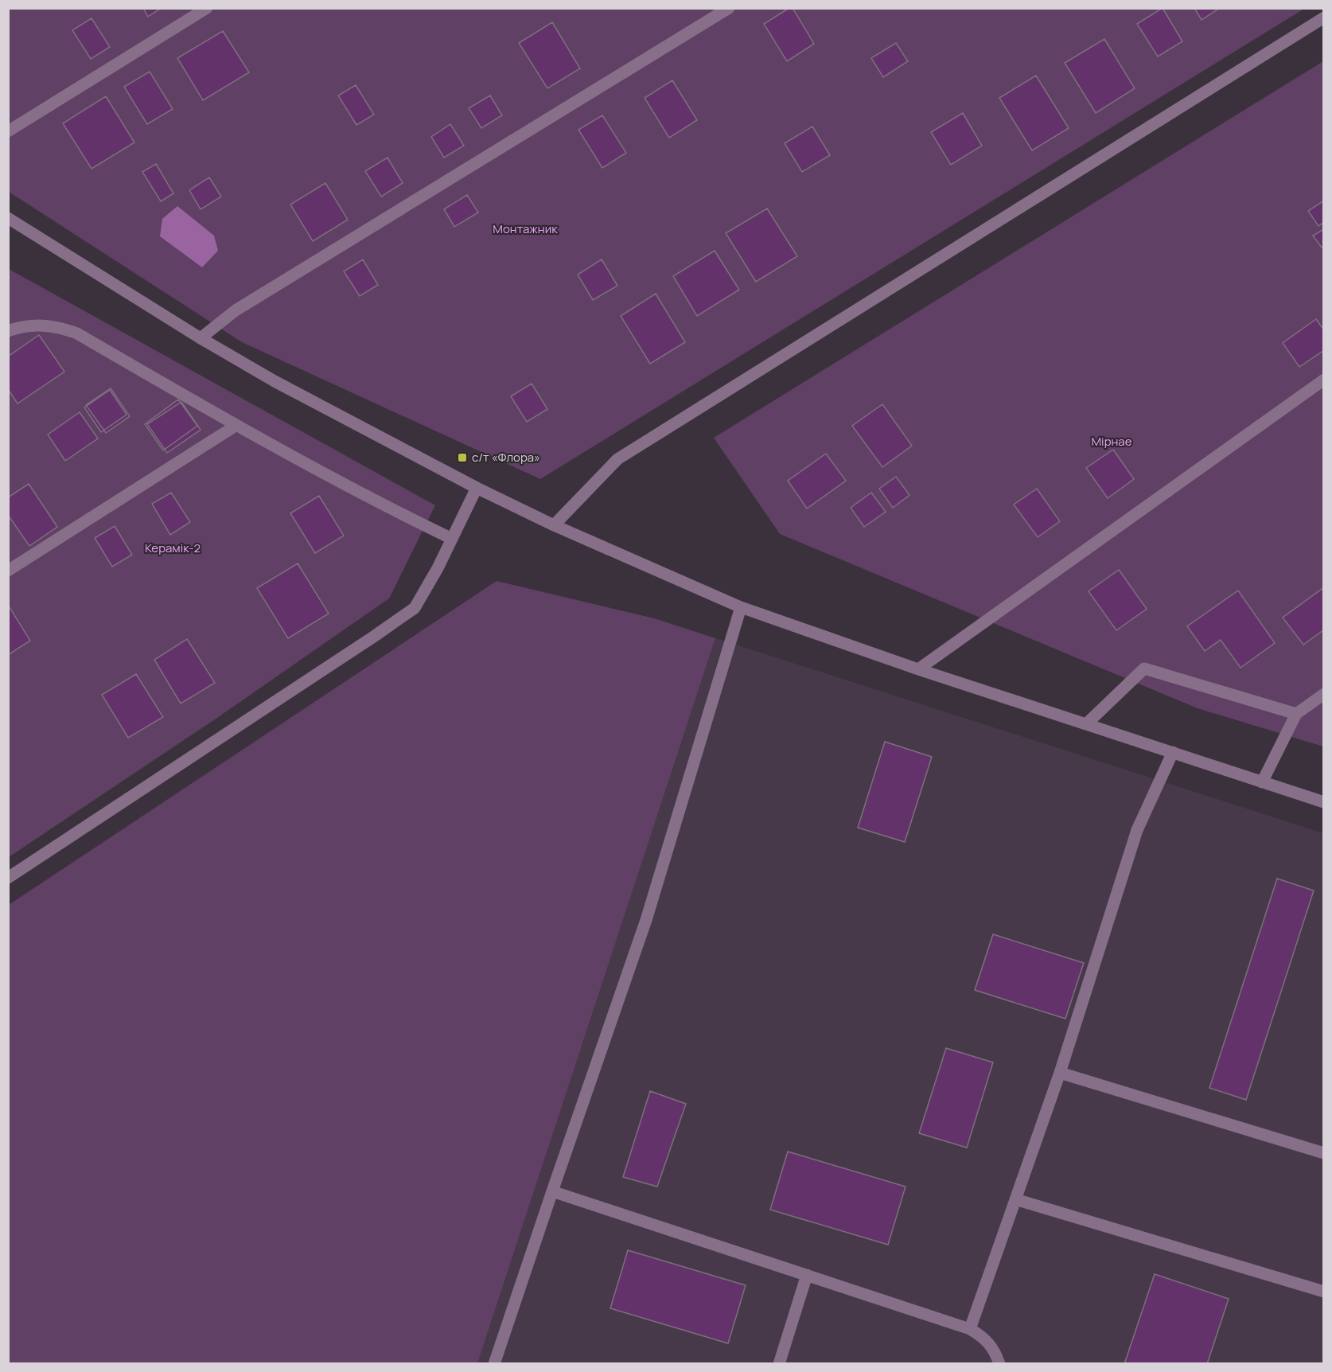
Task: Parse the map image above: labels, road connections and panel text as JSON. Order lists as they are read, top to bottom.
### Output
{
  "parks": ["Монтажник", "Мірнае", "Керамік-2"],
  "places": {
    "transit": ["с/т «Флора»"]
  }
}
